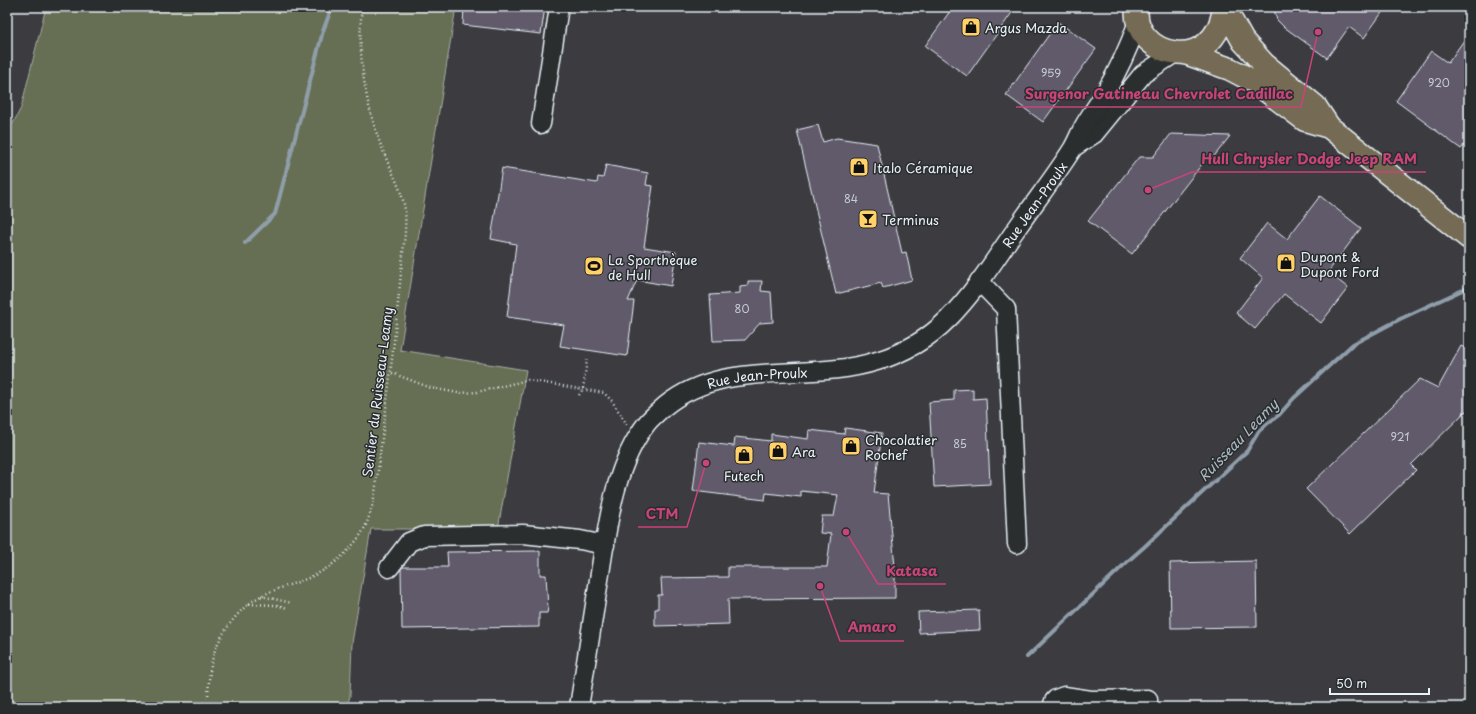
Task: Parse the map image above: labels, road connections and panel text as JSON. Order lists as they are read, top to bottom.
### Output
{
  "streets": {
    "street": ["Rue Jean-Proulx"],
    "path": ["Sentier du Ruisseau-Leamy"]
  },
  "water": ["Ruisseau Leamy"],
  "places": {
    "shop": [
      "Argus Mazda",
      "Italo Céramique",
      "Dupont & Dupont Ford",
      "Chocolatier Rochef",
      "Ara",
      "Futech"
    ],
    "other": [
      "Surgenor Gatineau Chevrolet Cadillac",
      "Hull Chrysler Dodge Jeep RAM",
      "CTM",
      "Katasa",
      "Amaro"
    ],
    "bar": ["Terminus"],
    "sports": ["La Sporthèque de Hull"]
  },
  "house_numbers": [
    "959",
    "920",
    "84",
    "80",
    "921",
    "85"
  ],
  "scale_bar": "50 m"
}
